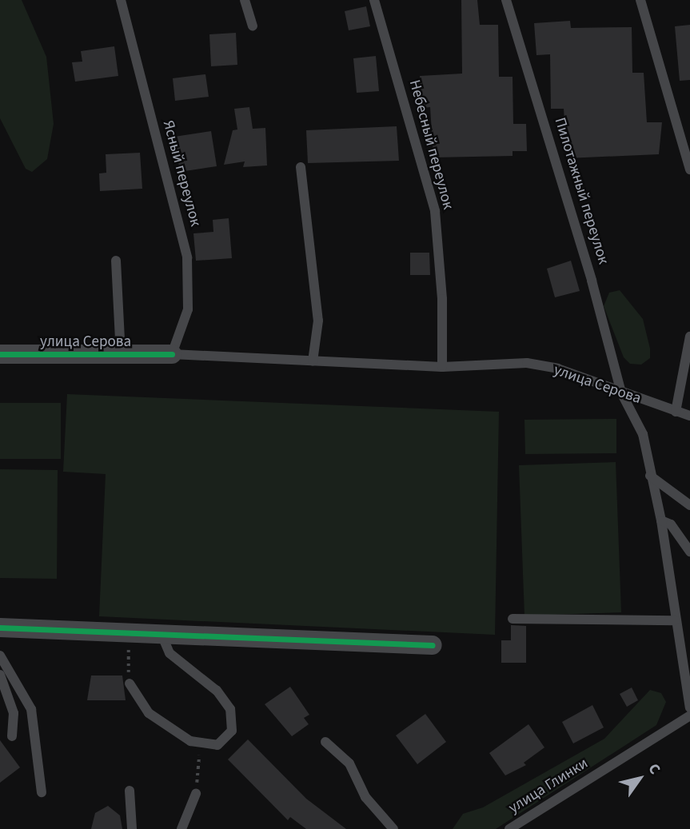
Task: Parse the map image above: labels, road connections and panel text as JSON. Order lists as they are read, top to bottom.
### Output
{
  "streets": {
    "street": ["улица Серова"],
    "lane": [
      "Небесный переулок",
      "Ясный переулок",
      "Пилотажный переулок",
      "улица Глинки"
    ]
  },
  "crossings": [
    ["Небесный переулок", "улица Серова"],
    ["Ясный переулок", "улица Серова"],
    ["Пилотажный переулок", "улица Серова"]
  ],
  "north": "top right"
}
